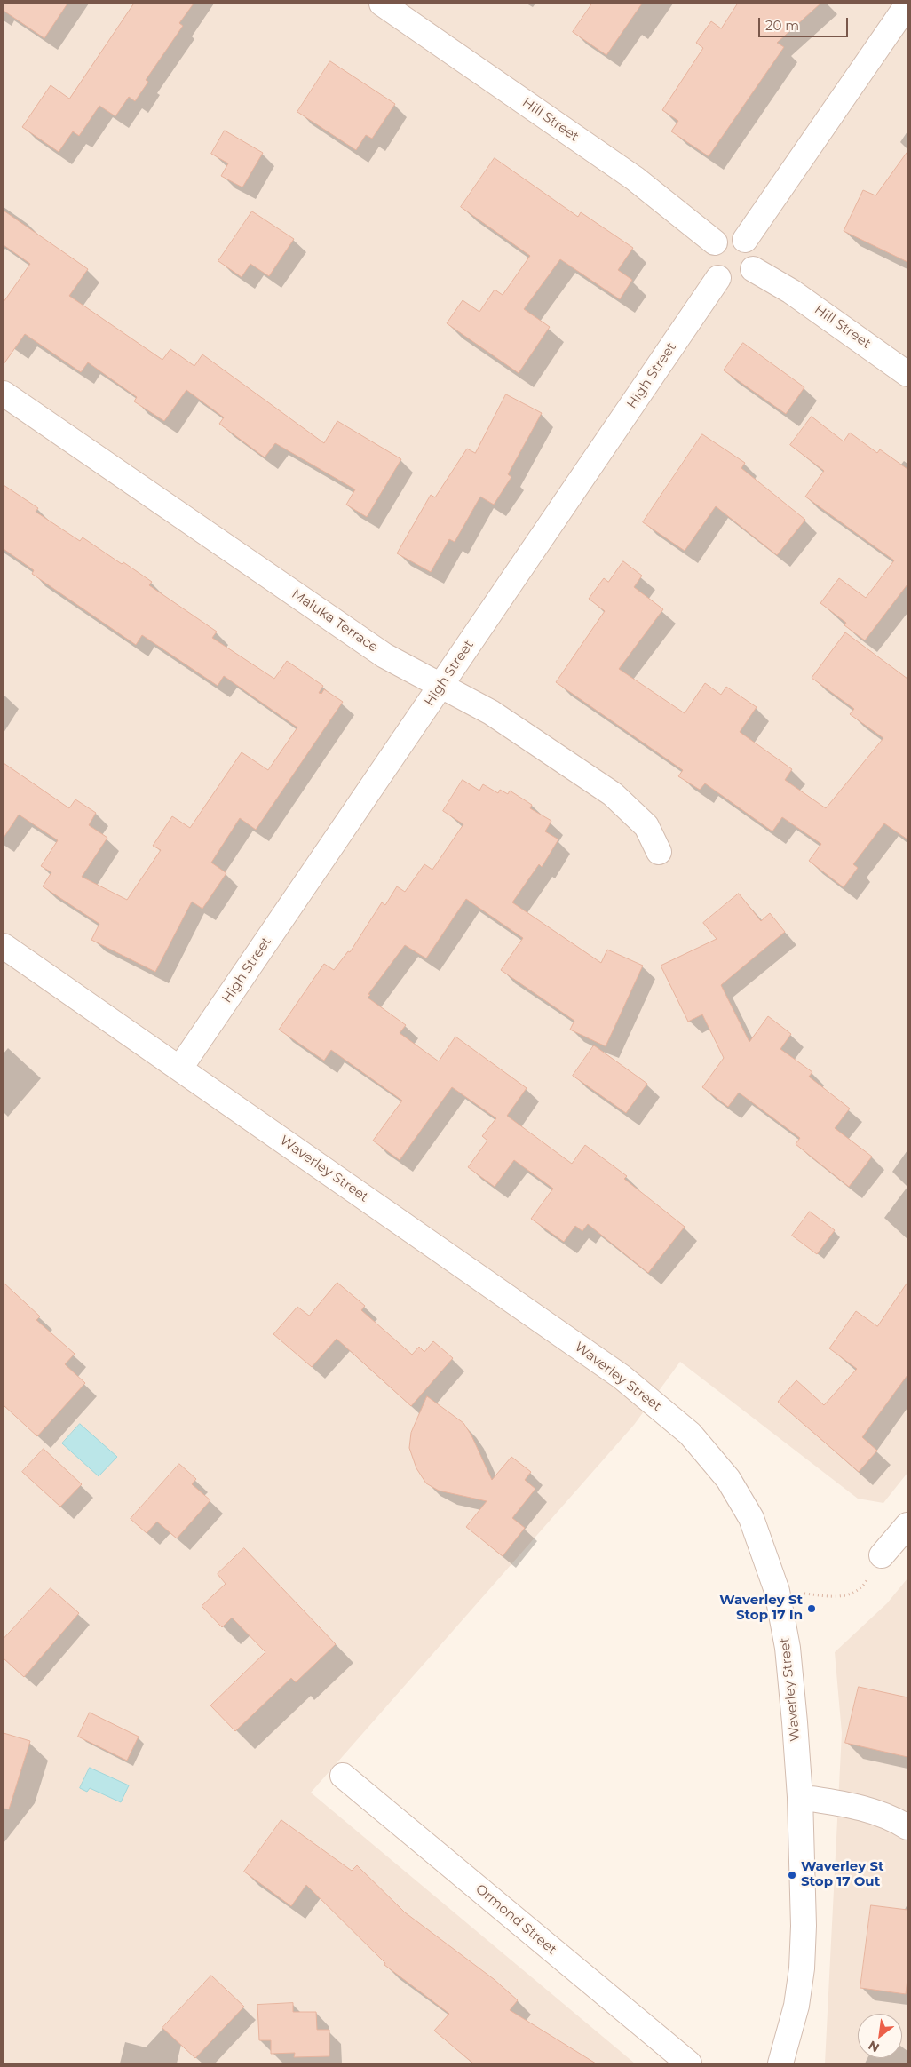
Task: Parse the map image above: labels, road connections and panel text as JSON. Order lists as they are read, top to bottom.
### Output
{
  "streets": {
    "street": [
      "Hill Street",
      "High Street",
      "Maluka Terrace",
      "Waverley Street",
      "Ormond Street"
    ]
  },
  "crossings": [
    ["Hill Street", "High Street"],
    ["High Street", "Maluka Terrace"],
    ["High Street", "Waverley Street"]
  ],
  "places": ["Waverley St Stop 17 In", "Waverley St Stop 17 Out"],
  "scale_bar": "20 m",
  "north": "bottom left"
}
